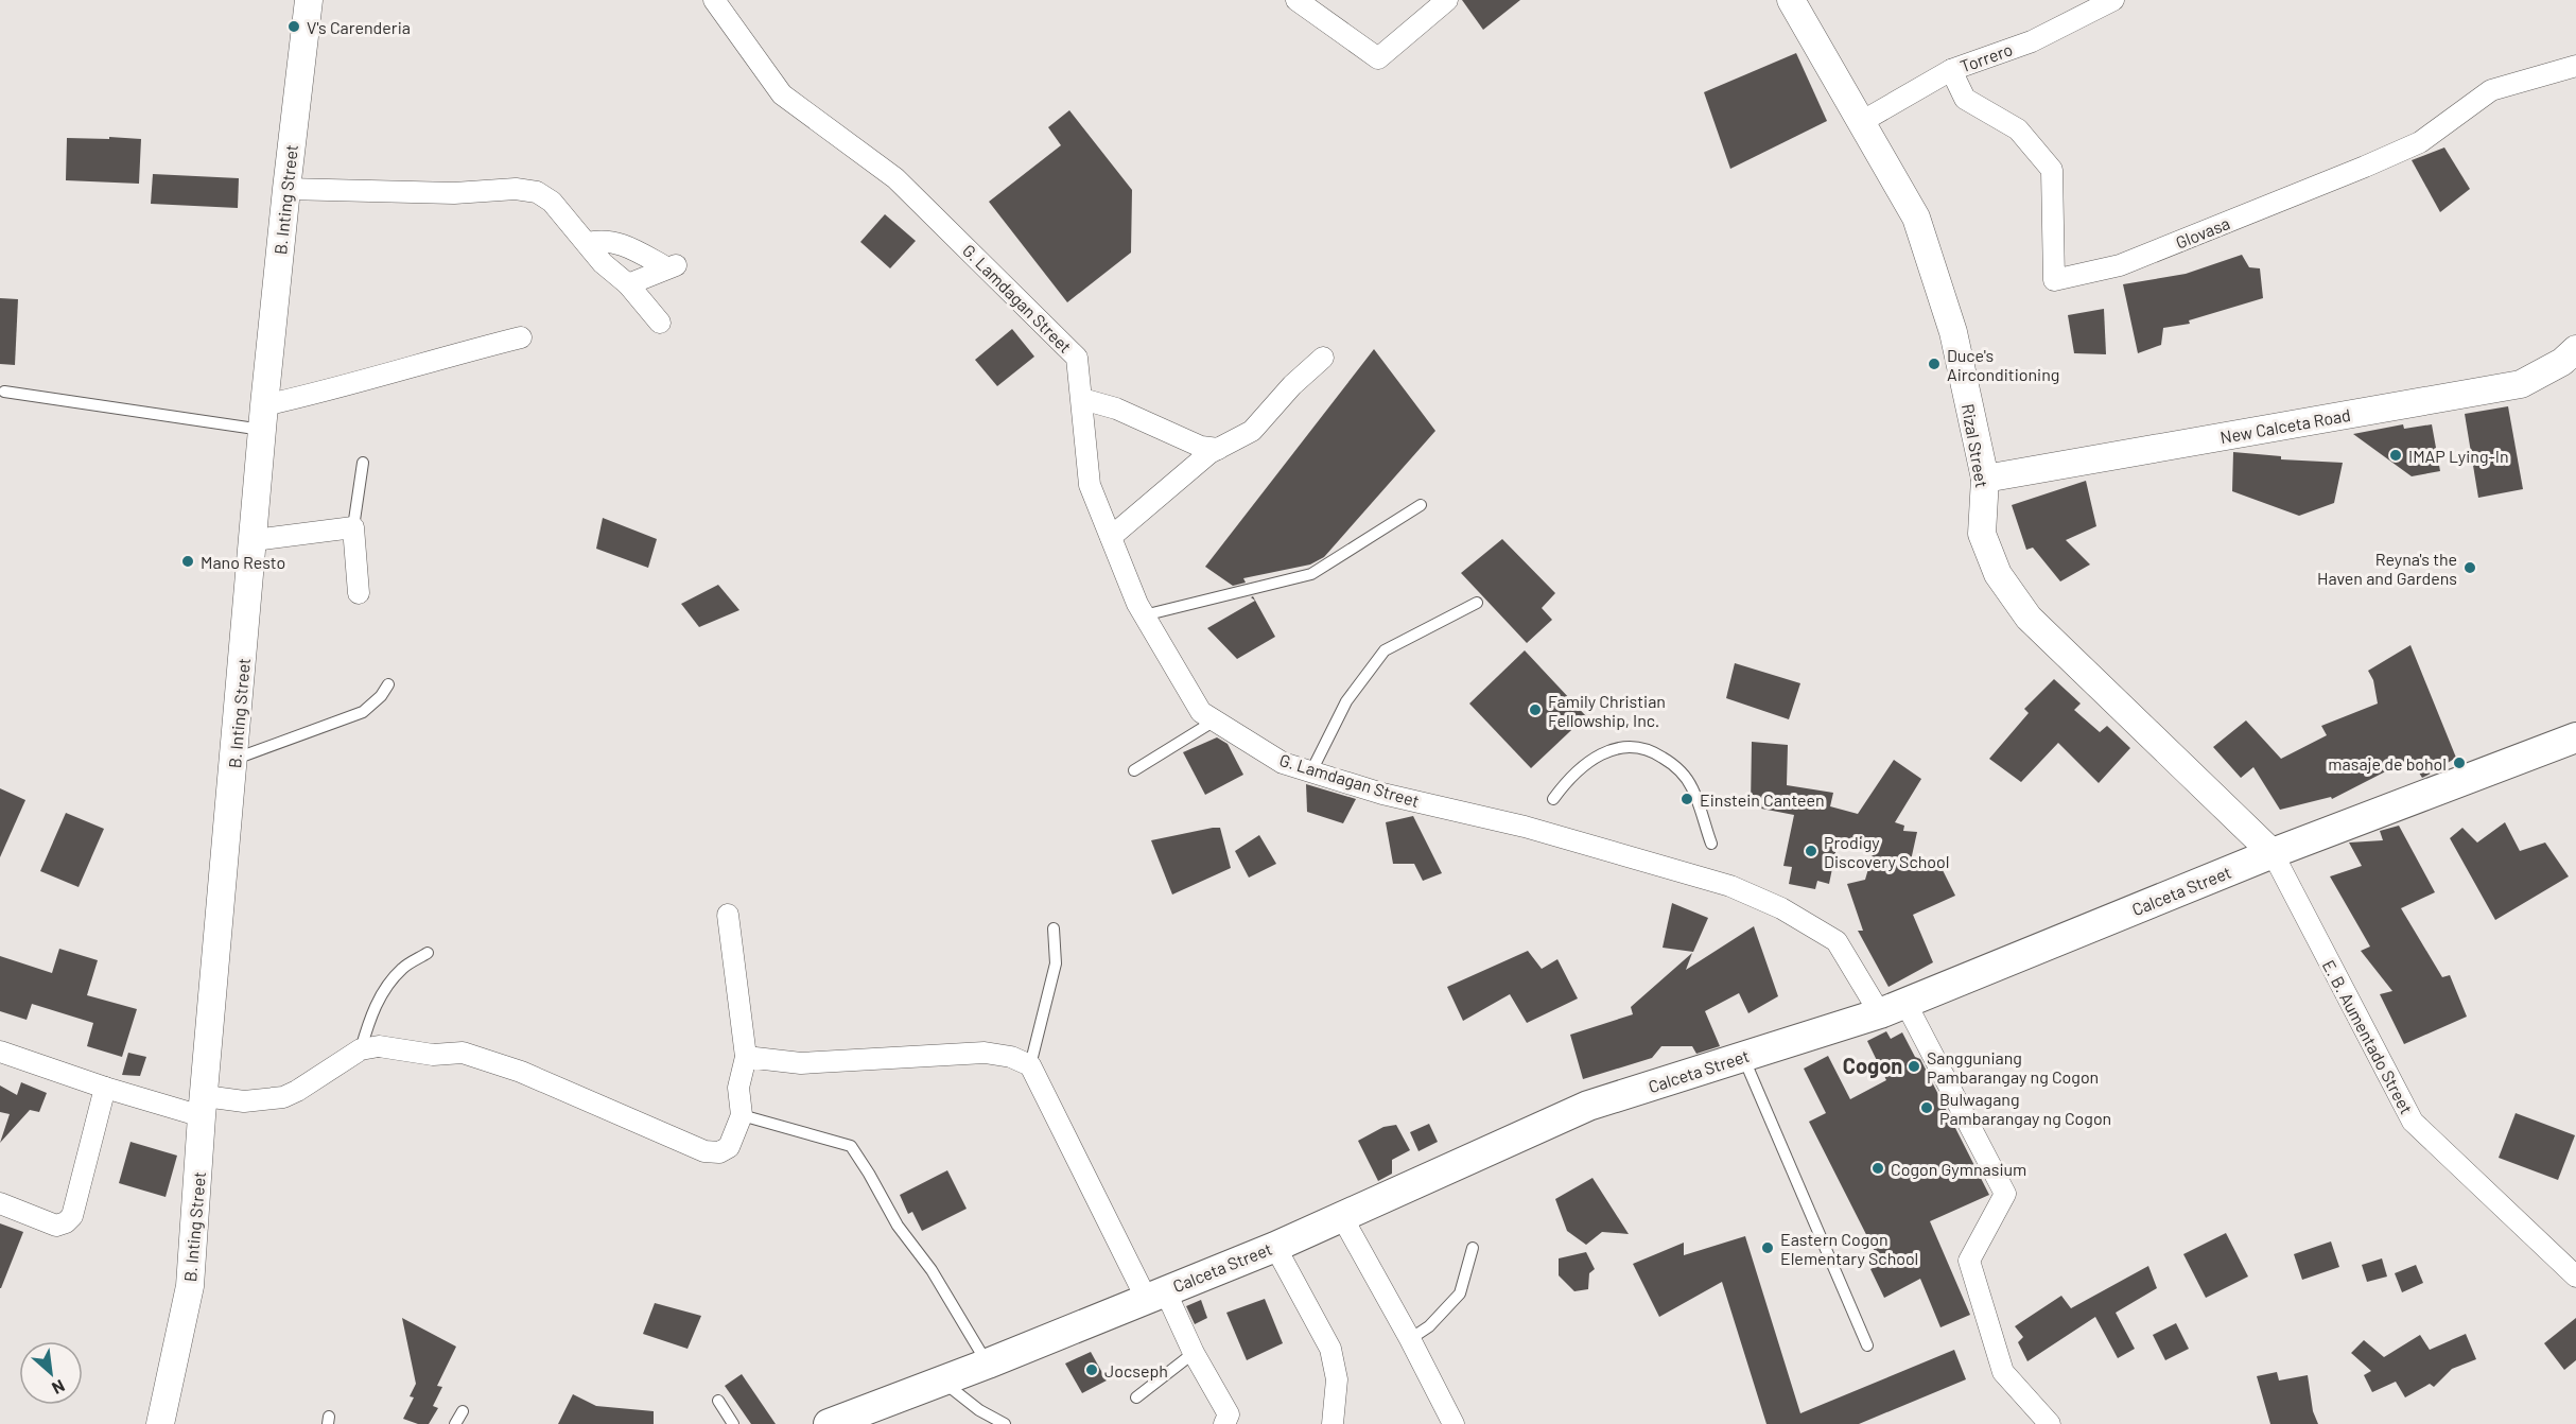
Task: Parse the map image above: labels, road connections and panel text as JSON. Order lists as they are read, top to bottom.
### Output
{
  "streets": {
    "main road": ["Calceta Street"],
    "street": [
      "Torrero",
      "B. Inting Street",
      "Glovasa",
      "G. Lamdagan Street",
      "New Calceta Road",
      "Rizal Street",
      "E. B. Aumentado Street"
    ]
  },
  "crossings": [
    ["Torrero", "Glovasa"],
    ["Torrero", "Rizal Street"],
    ["G. Lamdagan Street", "Calceta Street"],
    ["New Calceta Road", "Rizal Street"],
    ["Rizal Street", "Calceta Street"],
    ["Rizal Street", "E. B. Aumentado Street"],
    ["Calceta Street", "E. B. Aumentado Street"]
  ],
  "districts": ["Cogon"],
  "places": [
    "V's Carenderia",
    "Duce's Airconditioning",
    "IMAP Lying-In",
    "Mano Resto",
    "Reyna's the Haven and Gardens",
    "Family Christian Fellowship, Inc.",
    "masaje de bohol",
    "Einstein Canteen",
    "Prodigy Discovery School",
    "Sangguniang Pambarangay ng Cogon",
    "Bulwagang Pambarangay ng Cogon",
    "Cogon Gymnasium",
    "Eastern Cogon Elementary School",
    "Jocseph"
  ],
  "north": "bottom right"
}
